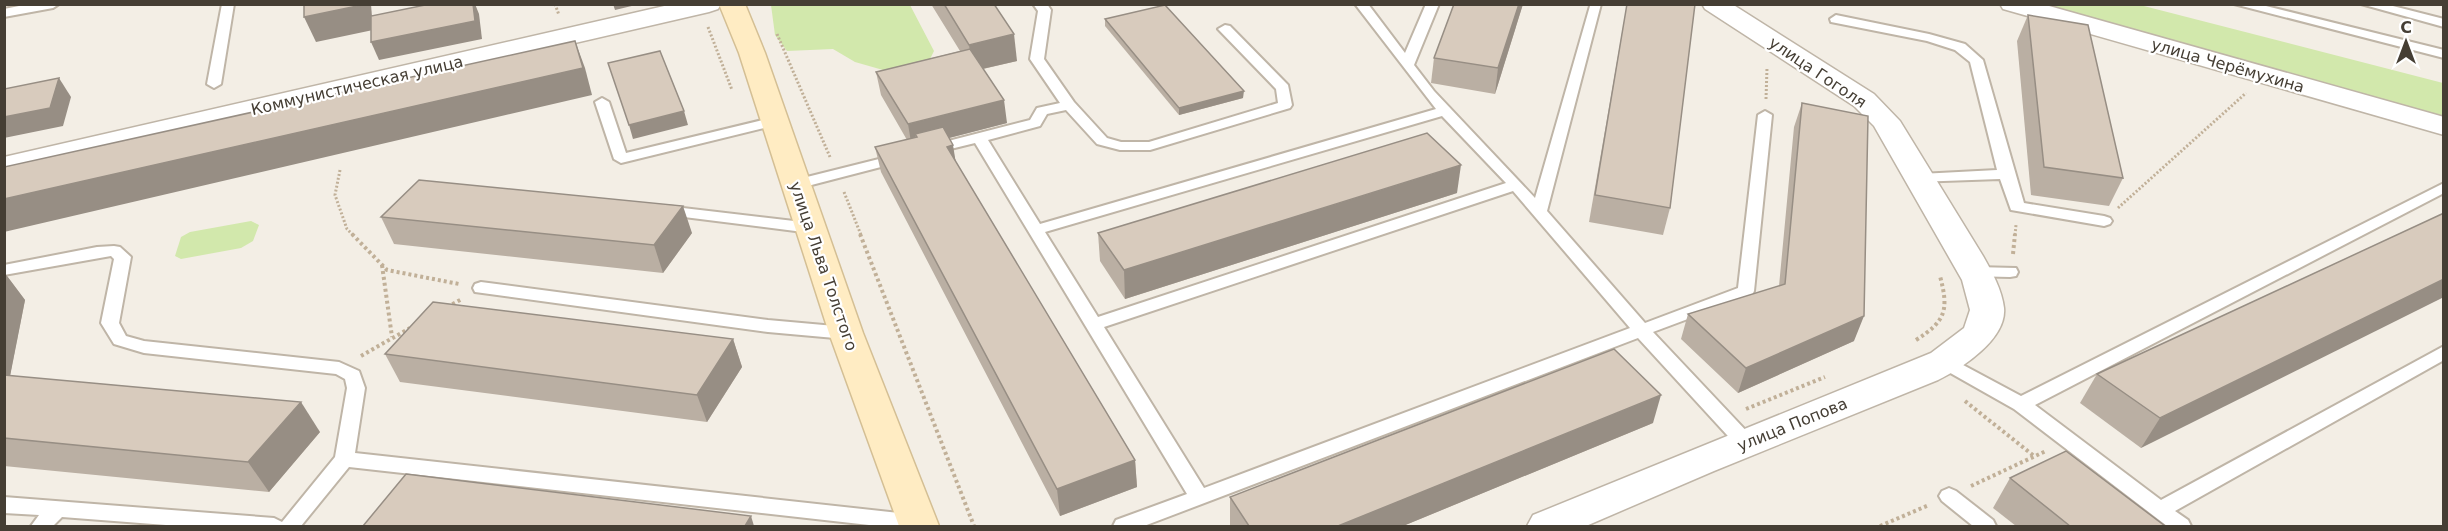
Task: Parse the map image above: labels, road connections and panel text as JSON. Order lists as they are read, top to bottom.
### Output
{
  "streets": {
    "street": [
      "улица Черёмухина",
      "улица Гоголя",
      "Коммунистическая улица",
      "улица Льва Толстого",
      "улица Попова"
    ]
  },
  "crossings": [
    ["улица Гоголя", "улица Попова"]
  ],
  "north": "top"
}
